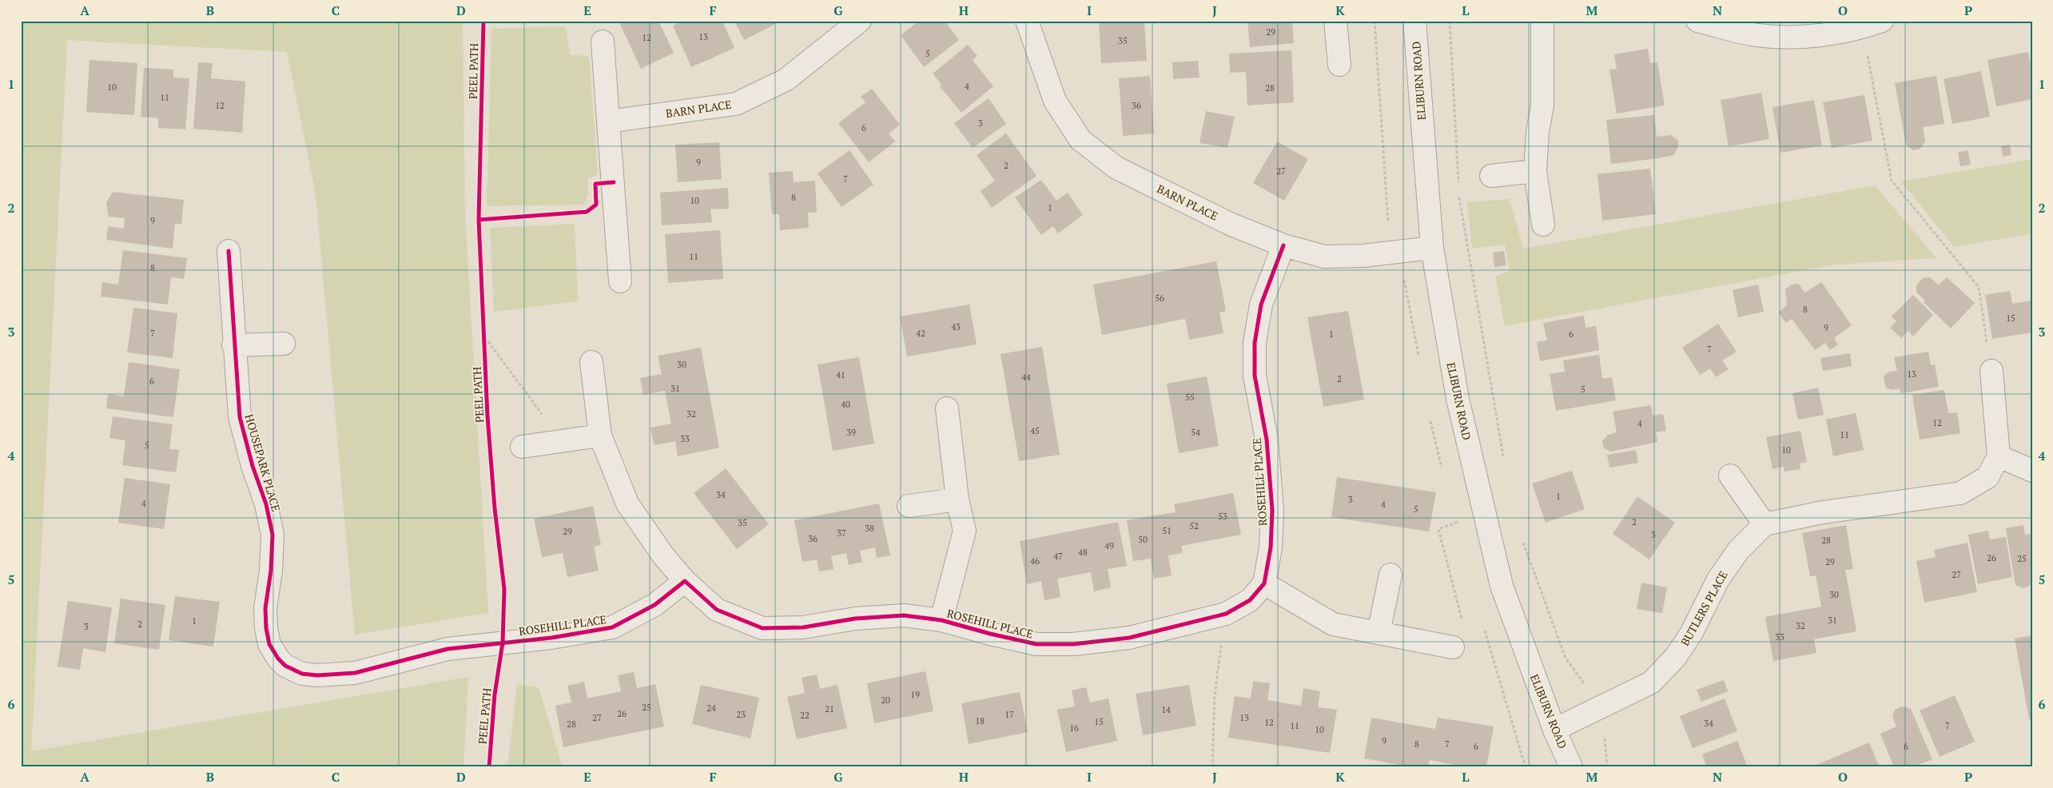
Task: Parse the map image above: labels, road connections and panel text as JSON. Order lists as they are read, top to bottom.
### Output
{
  "streets": {
    "street": [
      "ELIBURN ROAD",
      "BARN PLACE",
      "HOUSEPARK PLACE",
      "ROSEHILL PLACE",
      "BUTLERS PLACE"
    ],
    "cycle path": ["PEEL PATH"]
  },
  "crossings": [
    ["ELIBURN ROAD", "BARN PLACE"],
    ["ELIBURN ROAD", "BUTLERS PLACE"],
    ["BARN PLACE", "ROSEHILL PLACE"],
    ["HOUSEPARK PLACE", "ROSEHILL PLACE"]
  ],
  "house_numbers": [
    "29",
    "13",
    "12",
    "35",
    "5",
    "4",
    "10",
    "28",
    "11",
    "12",
    "36",
    "3",
    "6",
    "9",
    "2",
    "27",
    "7",
    "8",
    "10",
    "1",
    "9",
    "11",
    "8",
    "56",
    "8",
    "15",
    "43",
    "9",
    "7",
    "42",
    "1",
    "6",
    "7",
    "30",
    "13",
    "41",
    "44",
    "2",
    "6",
    "31",
    "5",
    "55",
    "40",
    "32",
    "12",
    "4",
    "45",
    "39",
    "54",
    "11",
    "33",
    "5",
    "10",
    "34",
    "1",
    "3",
    "4",
    "4",
    "5",
    "53",
    "2",
    "35",
    "52",
    "38",
    "51",
    "29",
    "37",
    "3",
    "36",
    "50",
    "28",
    "49",
    "48",
    "47",
    "26",
    "25",
    "46",
    "29",
    "27",
    "30",
    "31",
    "1",
    "2",
    "32",
    "3",
    "33",
    "19",
    "20",
    "25",
    "24",
    "21",
    "14",
    "26",
    "23",
    "17",
    "22",
    "27",
    "13",
    "18",
    "15",
    "12",
    "34",
    "28",
    "11",
    "7",
    "16",
    "10",
    "9",
    "8",
    "7",
    "6",
    "6"
  ],
  "grid": {
    "columns": [
      "A",
      "B",
      "C",
      "D",
      "E",
      "F",
      "G",
      "H",
      "I",
      "J",
      "K",
      "L",
      "M",
      "N",
      "O",
      "P"
    ],
    "rows": [
      "1",
      "2",
      "3",
      "4",
      "5",
      "6"
    ]
  }
}
